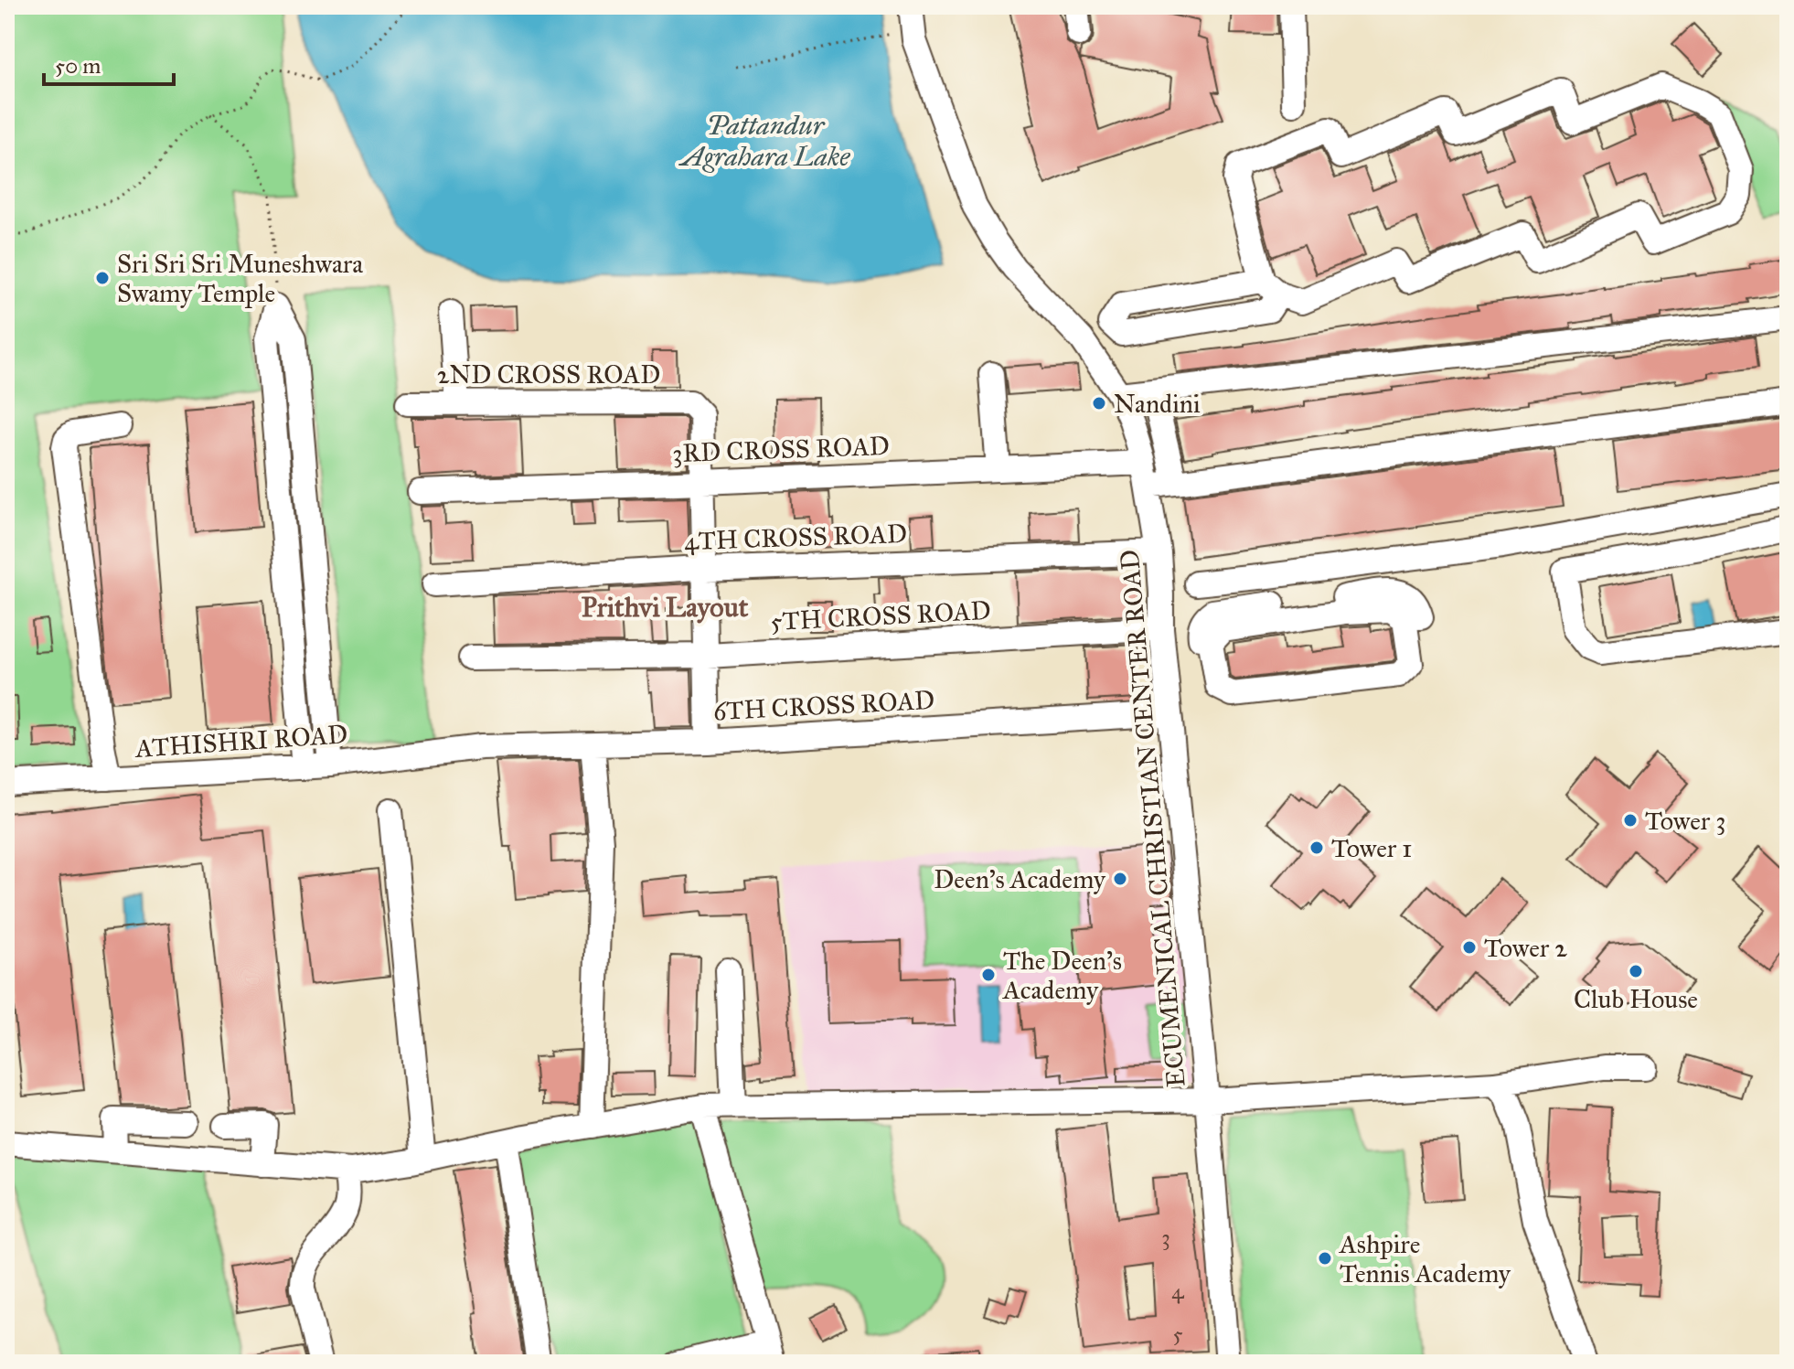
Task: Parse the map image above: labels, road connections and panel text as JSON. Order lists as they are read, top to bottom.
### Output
{
  "streets": {
    "street": [
      "2ND CROSS ROAD",
      "3RD CROSS ROAD",
      "4TH CROSS ROAD",
      "5TH CROSS ROAD",
      "6TH CROSS ROAD",
      "ATHISHRI ROAD",
      "ECUMENICAL CHRISTIAN CENTER ROAD"
    ]
  },
  "crossings": [
    ["2ND CROSS ROAD", "3RD CROSS ROAD"],
    ["3RD CROSS ROAD", "ECUMENICAL CHRISTIAN CENTER ROAD"],
    ["4TH CROSS ROAD", "ECUMENICAL CHRISTIAN CENTER ROAD"],
    ["5TH CROSS ROAD", "ECUMENICAL CHRISTIAN CENTER ROAD"],
    ["6TH CROSS ROAD", "ATHISHRI ROAD"],
    ["6TH CROSS ROAD", "ECUMENICAL CHRISTIAN CENTER ROAD"]
  ],
  "districts": ["Prithvi Layout"],
  "water": ["Pattandur Agrahara Lake"],
  "places": [
    "Sri Sri Sri Muneshwara Swamy Temple",
    "Nandini",
    "Tower 3",
    "Tower 1",
    "Deen's Academy",
    "Tower 2",
    "Club House",
    "The Deen's Academy",
    "Ashpire Tennis Academy"
  ],
  "house_numbers": ["3", "4", "5"],
  "scale_bar": "50 m"
}
